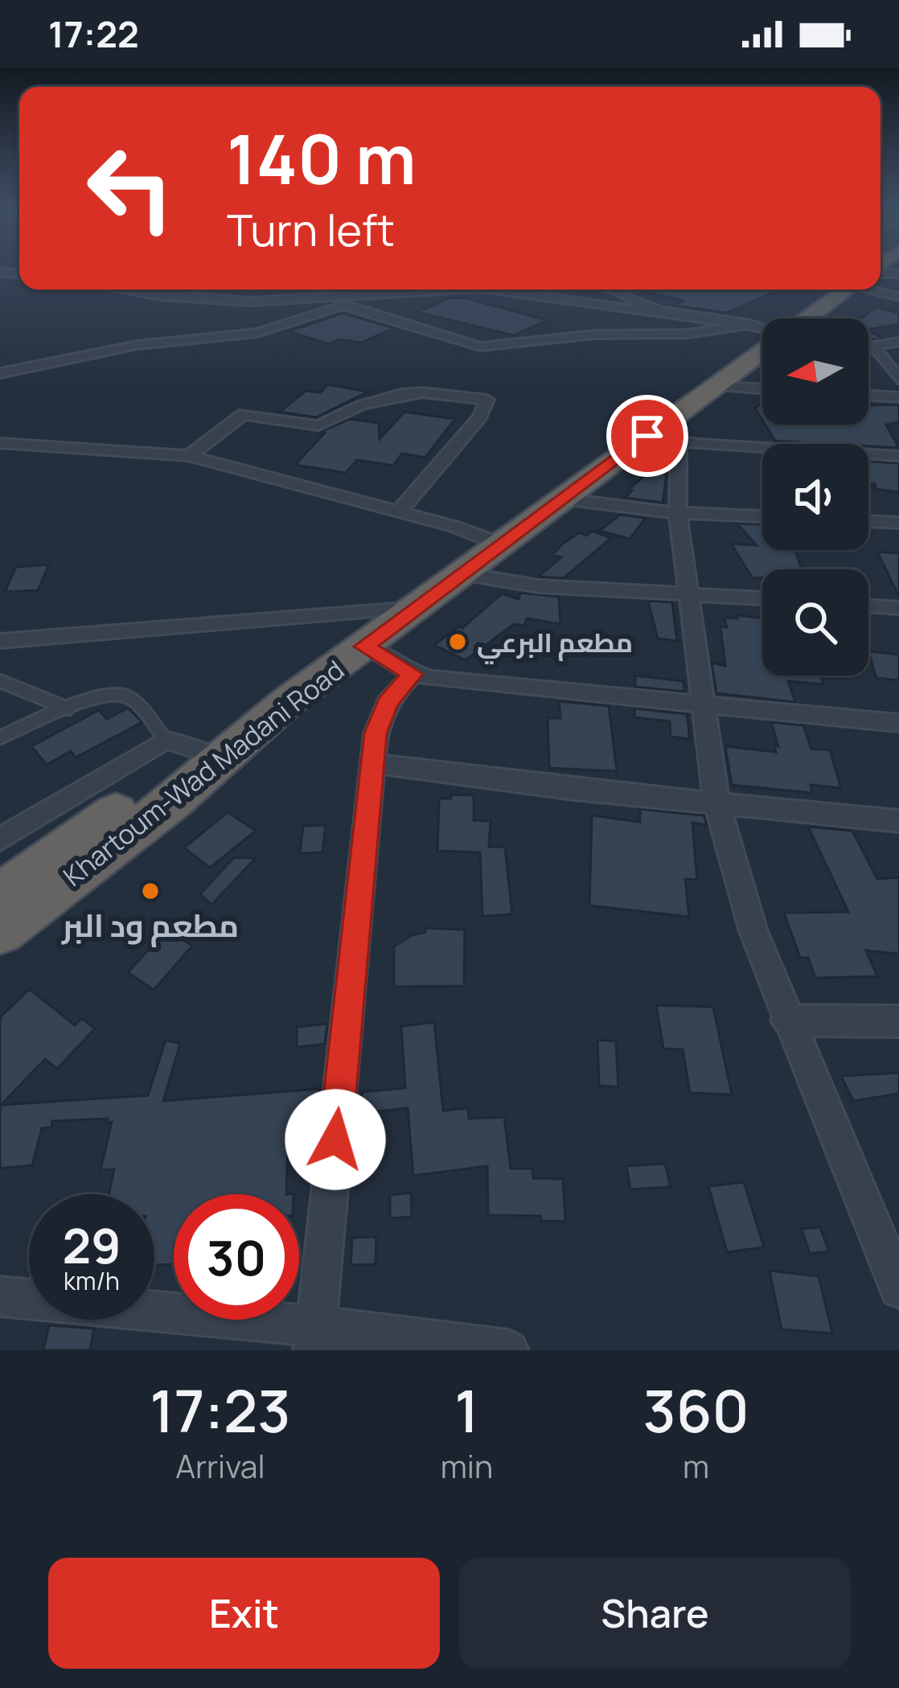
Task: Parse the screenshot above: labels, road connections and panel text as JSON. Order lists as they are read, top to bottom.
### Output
{
  "streets": {
    "highway": ["Khartoum-Wad Madani Road"]
  },
  "places": ["مطعم البرعي", "مطعم ود البر"],
  "north": "left",
  "page": {
    "status": "17:22",
    "turn": ["140 m", "Turn left"],
    "speed": "29 km/h",
    "limit": "30",
    "eta": [
      "17:23",
      "Arrival",
      "1",
      "min",
      "360",
      "m"
    ],
    "buttons": ["Exit", "Share"]
  }
}
